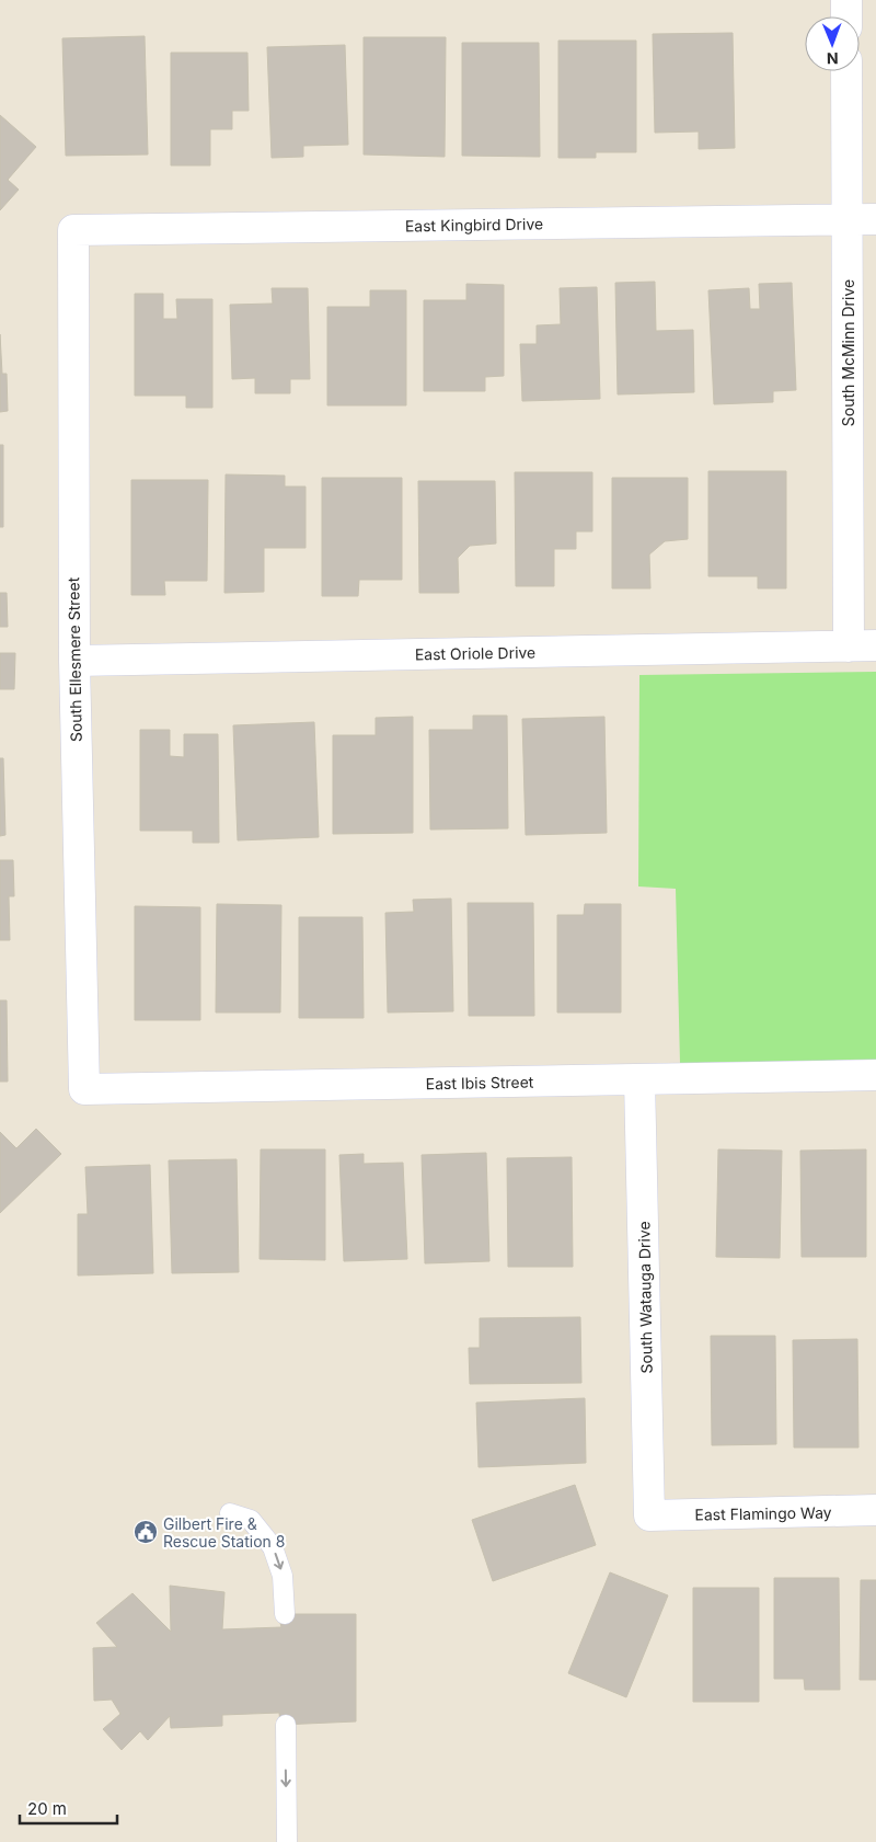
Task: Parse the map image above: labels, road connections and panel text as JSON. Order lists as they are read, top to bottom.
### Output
{
  "streets": {
    "street": [
      "East Kingbird Drive",
      "South McMinn Drive",
      "East Oriole Drive",
      "South Ellesmere Street",
      "East Ibis Street",
      "South Watauga Drive",
      "East Flamingo Way"
    ]
  },
  "crossings": [
    ["East Kingbird Drive", "South McMinn Drive"],
    ["East Kingbird Drive", "South Ellesmere Street"],
    ["South McMinn Drive", "East Oriole Drive"],
    ["East Oriole Drive", "South Ellesmere Street"],
    ["South Ellesmere Street", "East Ibis Street"],
    ["East Ibis Street", "South Watauga Drive"],
    ["South Watauga Drive", "East Flamingo Way"]
  ],
  "places": {
    "public building": ["Gilbert Fire & Rescue Station 8"]
  },
  "scale_bar": "20 m",
  "north": "bottom"
}
